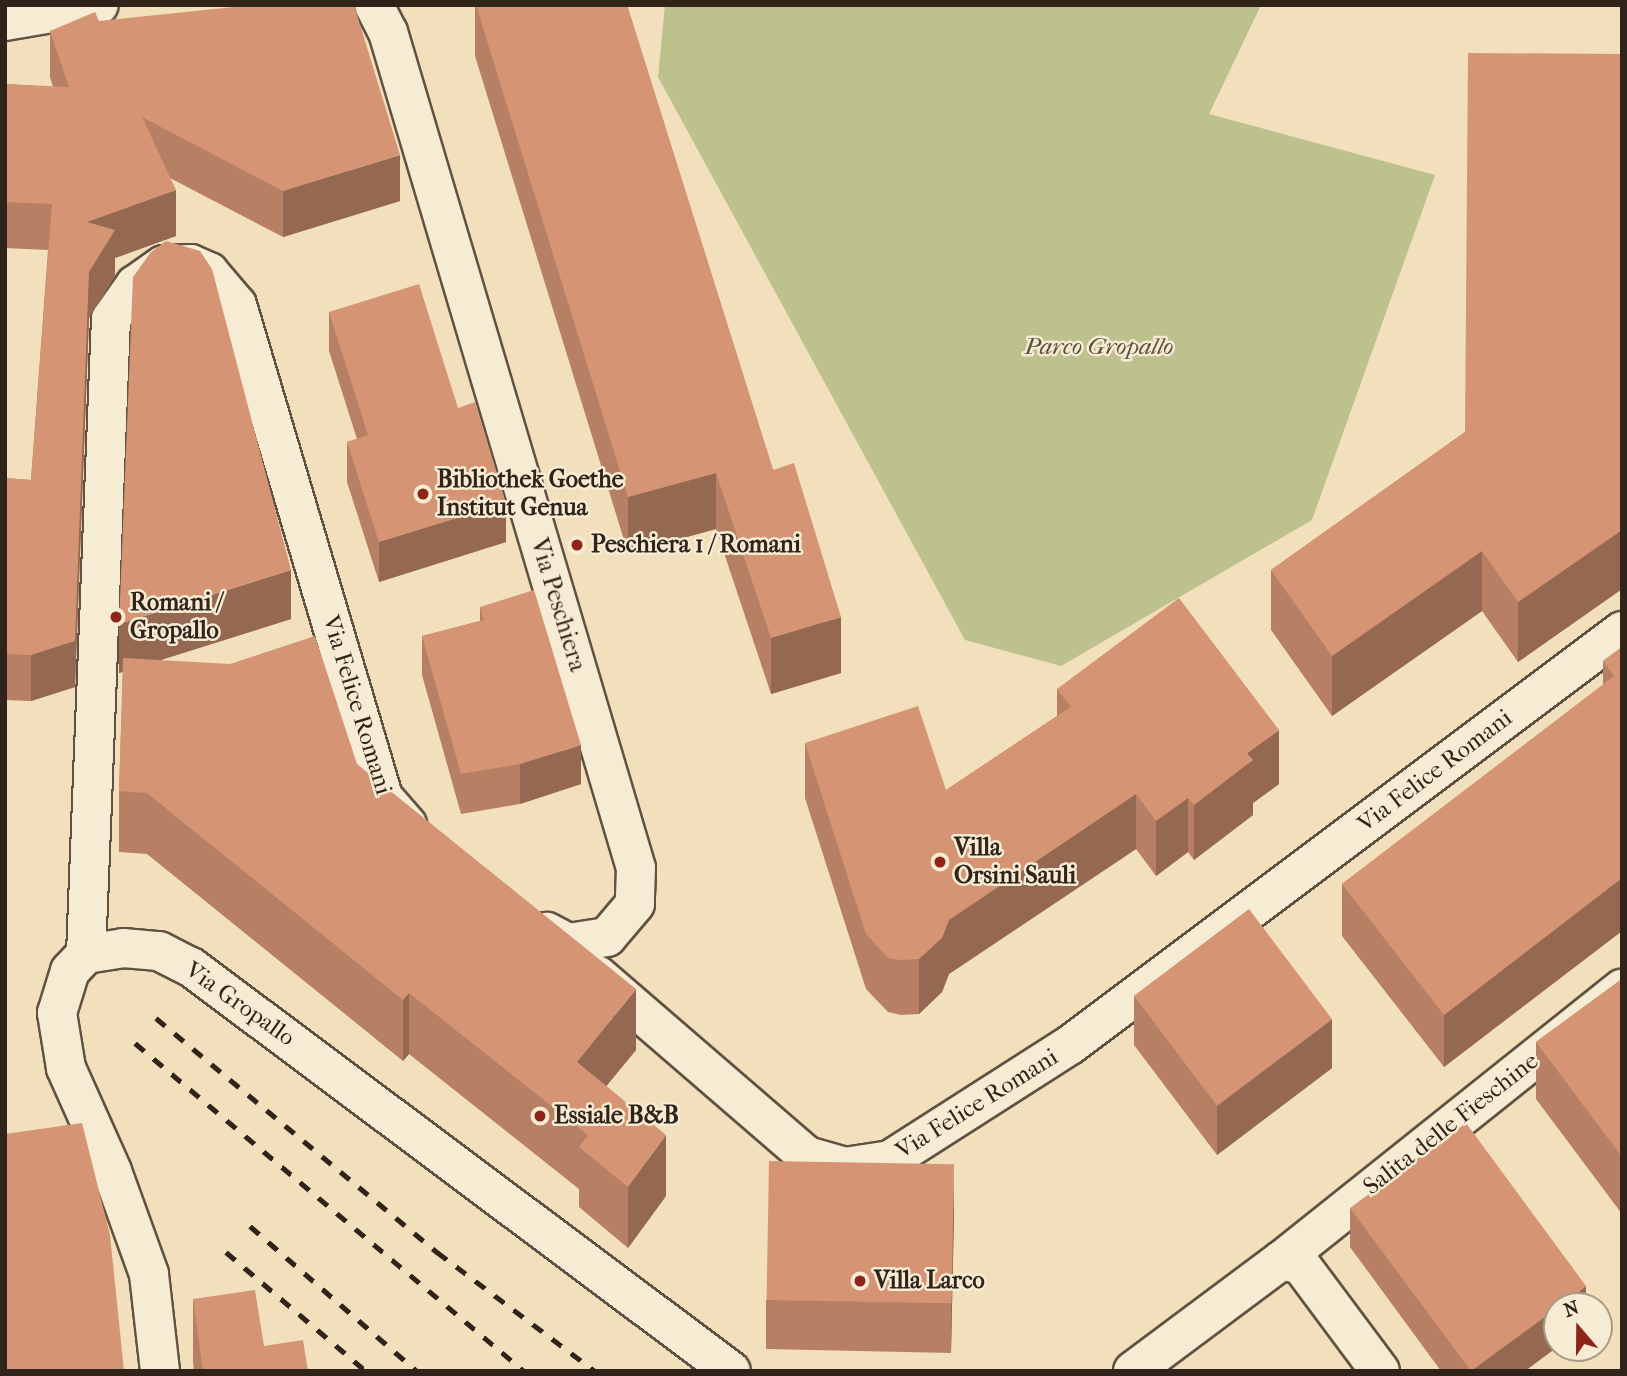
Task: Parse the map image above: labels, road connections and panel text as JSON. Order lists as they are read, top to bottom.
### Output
{
  "streets": {
    "street": [
      "Via Peschiera",
      "Via Felice Romani",
      "Via Gropallo",
      "Salita delle Fieschine"
    ]
  },
  "crossings": [
    ["Via Peschiera", "Via Felice Romani"],
    ["Via Felice Romani", "Via Gropallo"]
  ],
  "parks": ["Parco Gropallo"],
  "places": [
    "Bibliothek Goethe Institut Genua",
    "Peschiera 1 / Romani",
    "Romani / Gropallo",
    "Villa Orsini Sauli",
    "Essiale B&B",
    "Villa Larco"
  ],
  "north": "top"
}
